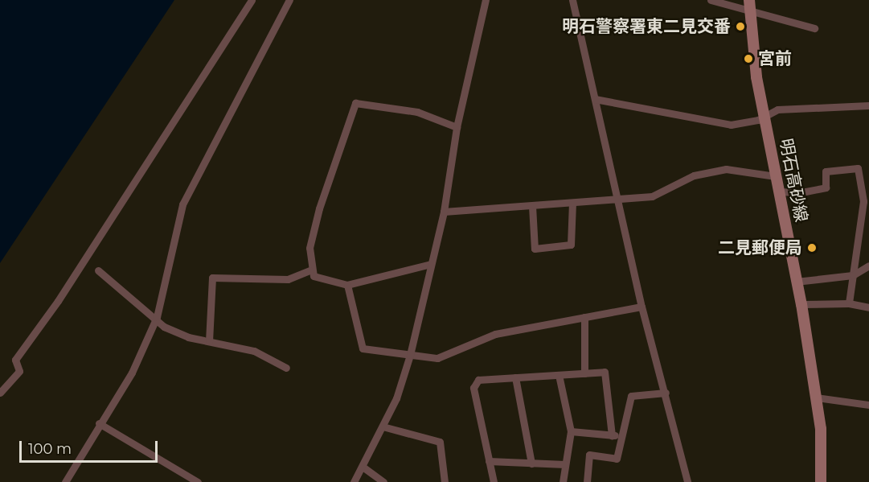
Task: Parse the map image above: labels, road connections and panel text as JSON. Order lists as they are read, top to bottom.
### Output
{
  "streets": {
    "main road": ["明石高砂線"]
  },
  "places": ["明石警察署東二見交番", "宮前", "二見郵便局"],
  "scale_bar": "100 m"
}
